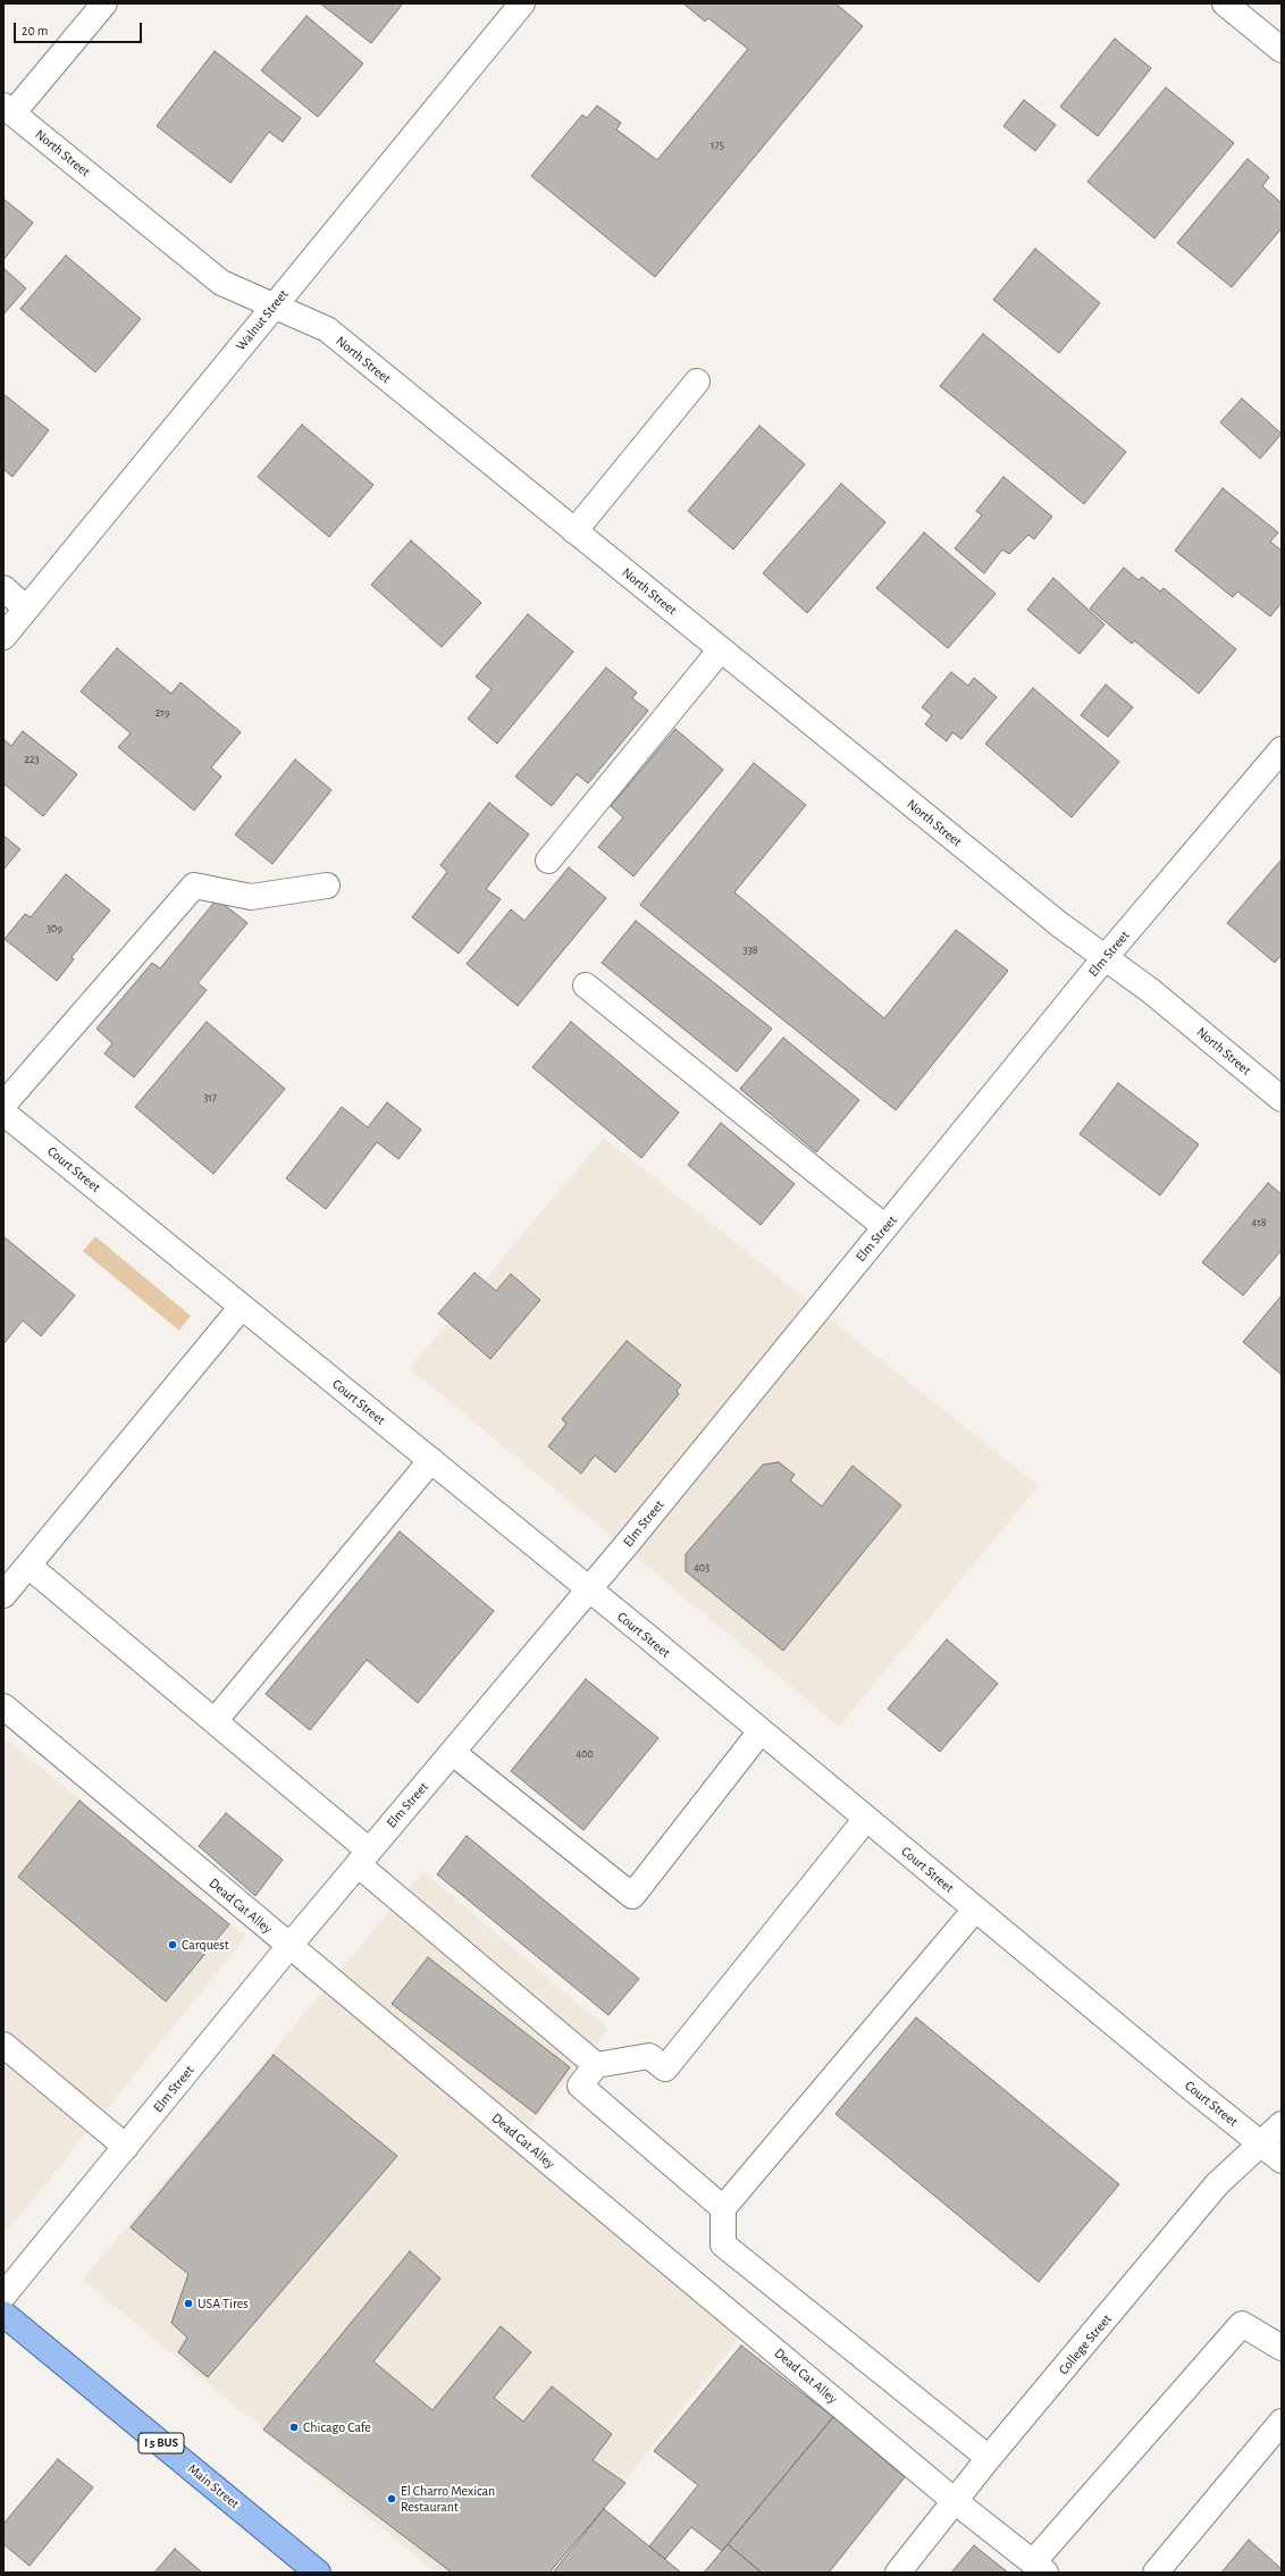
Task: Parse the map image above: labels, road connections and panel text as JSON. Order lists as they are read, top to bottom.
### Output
{
  "streets": {
    "main road": ["I 5 BUS", "Main Street"],
    "street": [
      "North Street",
      "Walnut Street",
      "Elm Street",
      "Court Street",
      "Dead Cat Alley",
      "College Street"
    ]
  },
  "crossings": [
    ["North Street", "Walnut Street"],
    ["North Street", "Elm Street"],
    ["Elm Street", "Court Street"],
    ["Elm Street", "Dead Cat Alley"],
    ["Court Street", "College Street"],
    ["Dead Cat Alley", "College Street"]
  ],
  "places": [
    "Carquest",
    "USA Tires",
    "Chicago Cafe",
    "El Charro Mexican Restaurant"
  ],
  "house_numbers": [
    "175",
    "219",
    "223",
    "309",
    "338",
    "317",
    "418",
    "403",
    "400"
  ],
  "scale_bar": "20 m"
}
